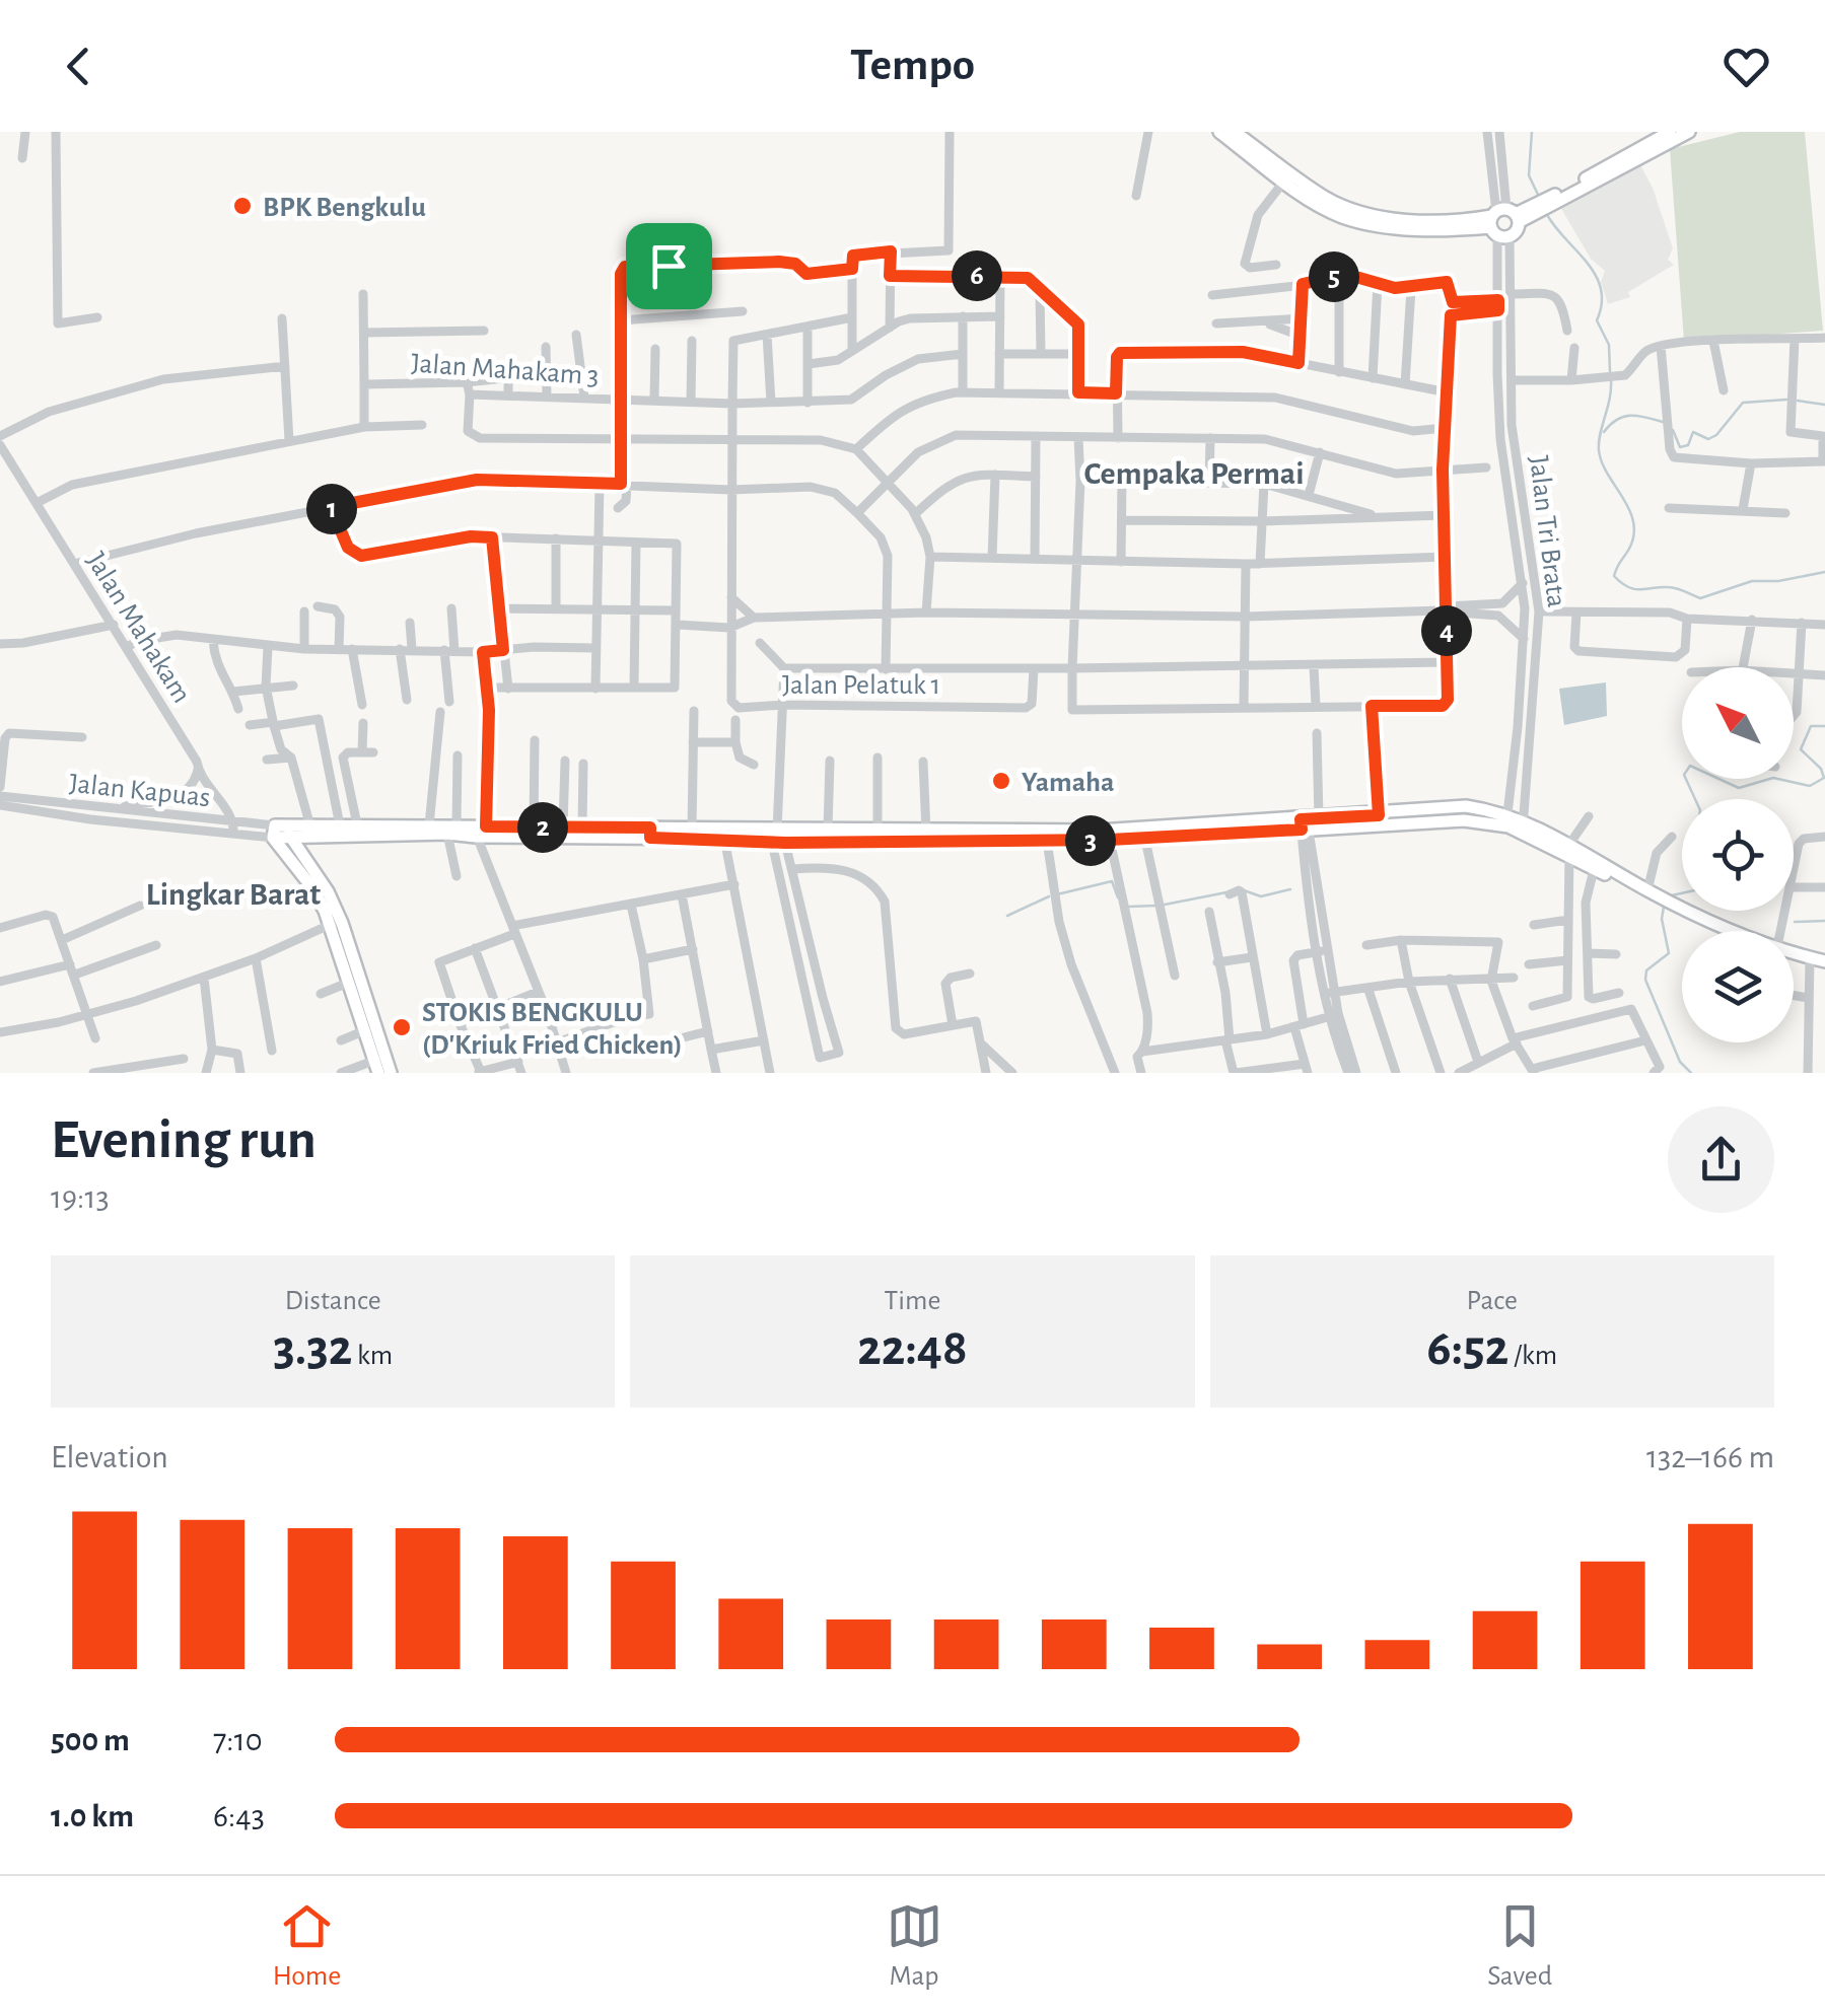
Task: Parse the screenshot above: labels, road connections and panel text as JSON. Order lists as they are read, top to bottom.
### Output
{
  "streets": {
    "street": [
      "Jalan Mahakam 3",
      "Jalan Tri Brata",
      "Jalan Mahakam",
      "Jalan Pelatuk 1",
      "Jalan Kapuas"
    ]
  },
  "crossings": [
    ["Jalan Mahakam", "Jalan Kapuas"]
  ],
  "districts": ["Cempaka Permai", "Lingkar Barat"],
  "places": ["BPK Bengkulu", "Yamaha", "STOKIS BENGKULU (D'Kriuk Fried Chicken)"],
  "north": "top left",
  "page": {
    "header": "Tempo",
    "pins": [
      "6",
      "5",
      "1",
      "4",
      "2",
      "3"
    ],
    "heading": ["Evening run", "19:13"],
    "stats": [
      ["Distance", "3.32 km"],
      ["Time", "22:48"],
      ["Pace", "6:52 /km"]
    ],
    "chart": ["Elevation", "132–166 m"],
    "list": [
      {
        "name": "500 m",
        "note": "7:10"
      },
      {
        "name": "1.0 km",
        "note": "6:43"
      }
    ],
    "tabs": ["Home", "Map", "Saved"]
  }
}
